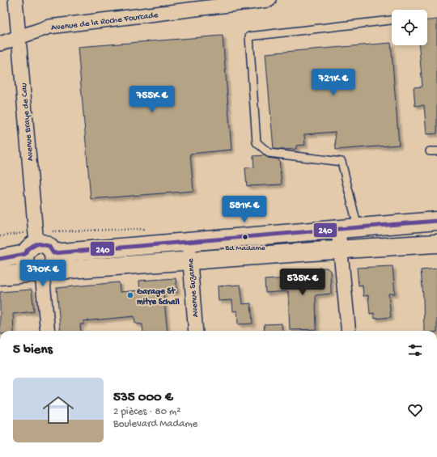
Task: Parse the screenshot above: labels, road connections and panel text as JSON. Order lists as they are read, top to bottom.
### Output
{
  "streets": {
    "street": ["Avenue de la Roche Fourcade", "Avenue Braye de Cau", "Avenue Suzanne"]
  },
  "crossings": [
    ["Avenue de la Roche Fourcade", "Avenue Braye de Cau"]
  ],
  "places": ["Bd Madame", "Garage St mitre Schall"],
  "lines": ["transit line 240"],
  "page": {
    "price": [
      "721K €",
      "755K €",
      "581K €",
      "370K €",
      "535K €"
    ],
    "heading": "5 biens",
    "list": [
      {
        "name": "535 000 €",
        "note": "2 pièces · 80 m² · Boulevard Madame"
      }
    ]
  }
}
